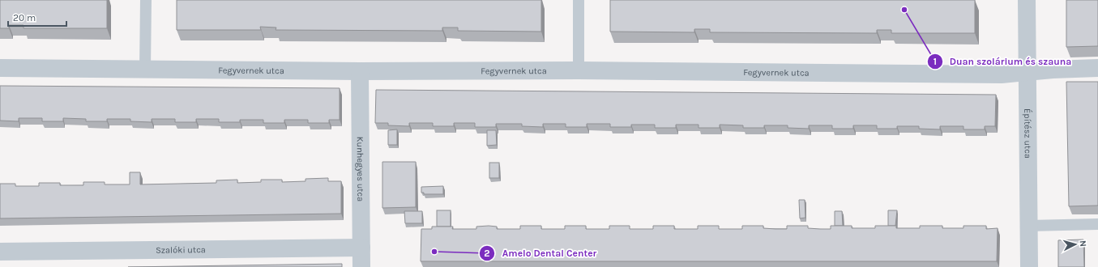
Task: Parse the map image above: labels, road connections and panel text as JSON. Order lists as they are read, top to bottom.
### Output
{
  "streets": {
    "street": [
      "Fegyvernek utca",
      "Építész utca",
      "Kunhegyes utca",
      "Szalóki utca"
    ]
  },
  "crossings": [
    ["Fegyvernek utca", "Építész utca"],
    ["Fegyvernek utca", "Kunhegyes utca"],
    ["Kunhegyes utca", "Szalóki utca"]
  ],
  "places": ["Duan szolárium és szauna", "Amelo Dental Center"],
  "scale_bar": "20 m",
  "north": "right"
}
